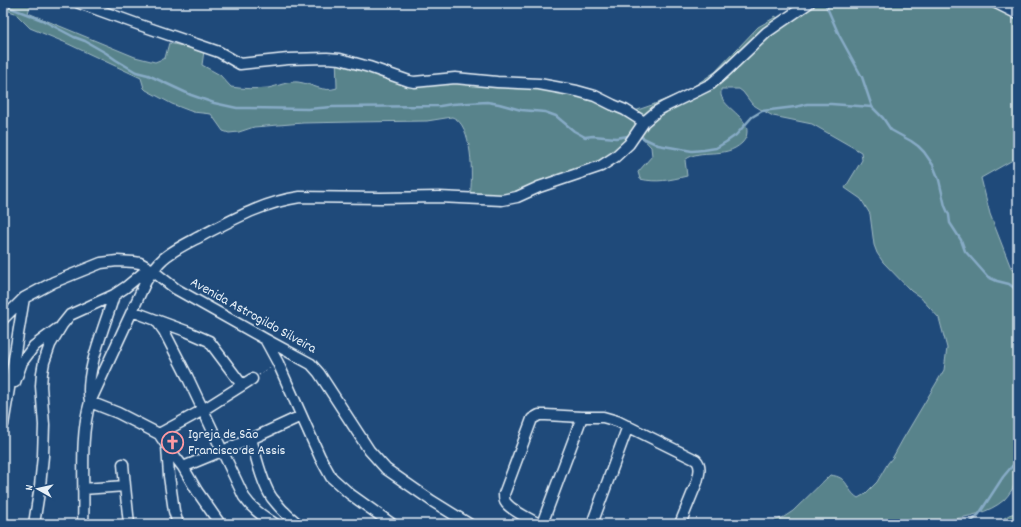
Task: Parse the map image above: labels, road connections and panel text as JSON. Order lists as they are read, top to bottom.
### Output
{
  "streets": {
    "street": ["Avenida Astrogildo Silveira"]
  },
  "places": {
    "church": ["Igreja de São Francisco de Assis"]
  },
  "north": "left"
}
